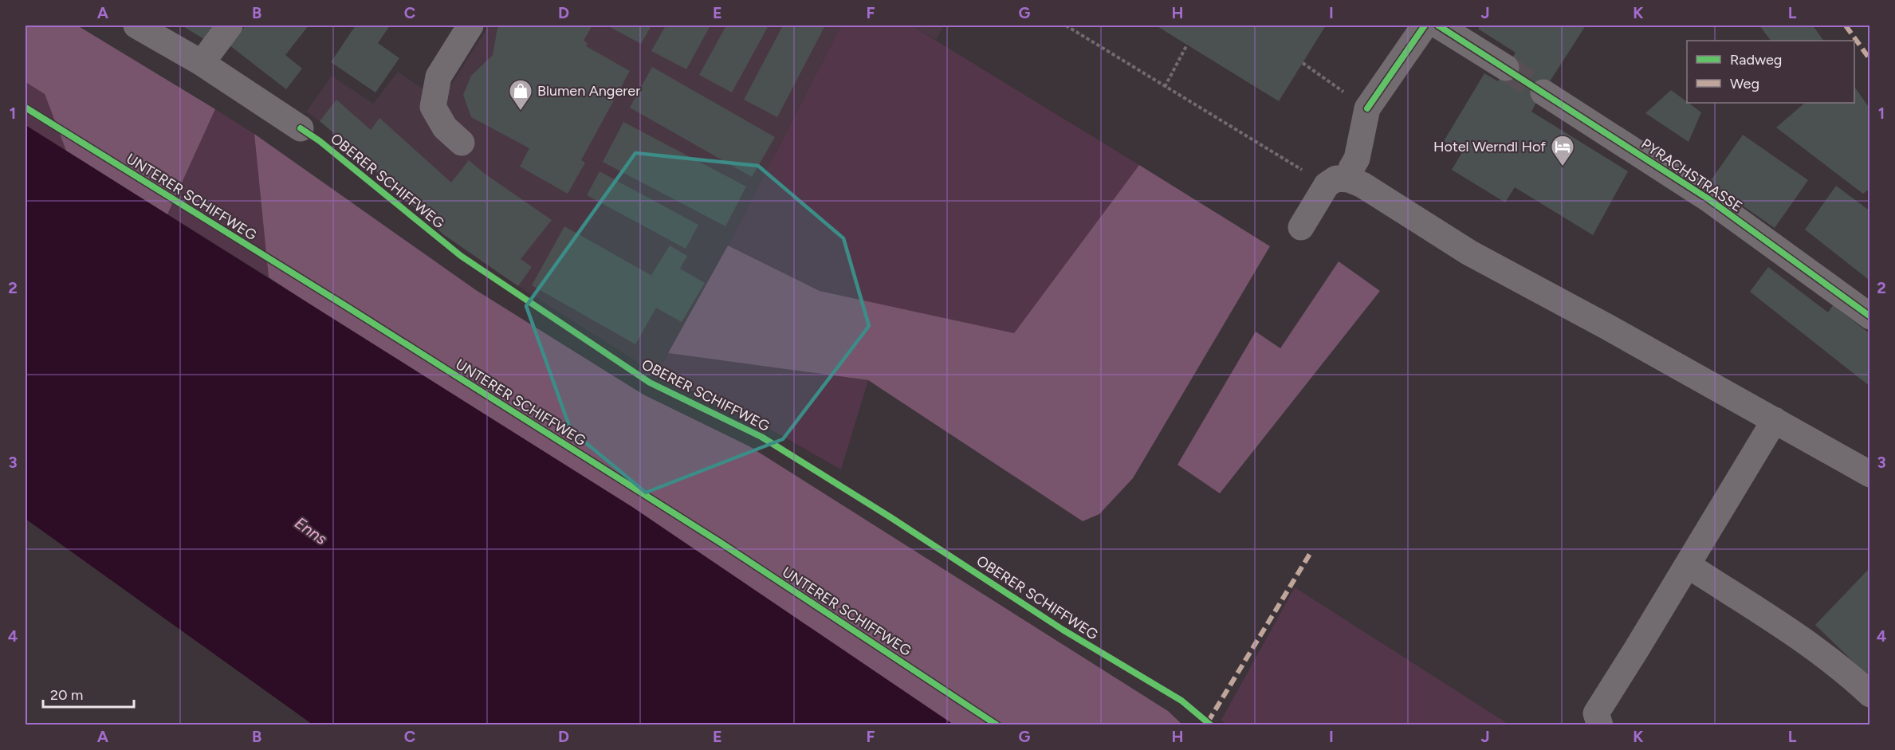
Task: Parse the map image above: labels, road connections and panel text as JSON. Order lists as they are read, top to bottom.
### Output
{
  "streets": {
    "street": ["PYRACHSTRASSE"],
    "cycle path": ["OBERER SCHIFFWEG", "UNTERER SCHIFFWEG"]
  },
  "water": ["Enns"],
  "places": {
    "shop": ["Blumen Angerer"],
    "hotel": ["Hotel Werndl Hof"]
  },
  "legend": ["Radweg", "Weg"],
  "scale_bar": "20 m",
  "grid": {
    "columns": [
      "A",
      "B",
      "C",
      "D",
      "E",
      "F",
      "G",
      "H",
      "I",
      "J",
      "K",
      "L"
    ],
    "rows": [
      "1",
      "2",
      "3",
      "4"
    ]
  }
}
